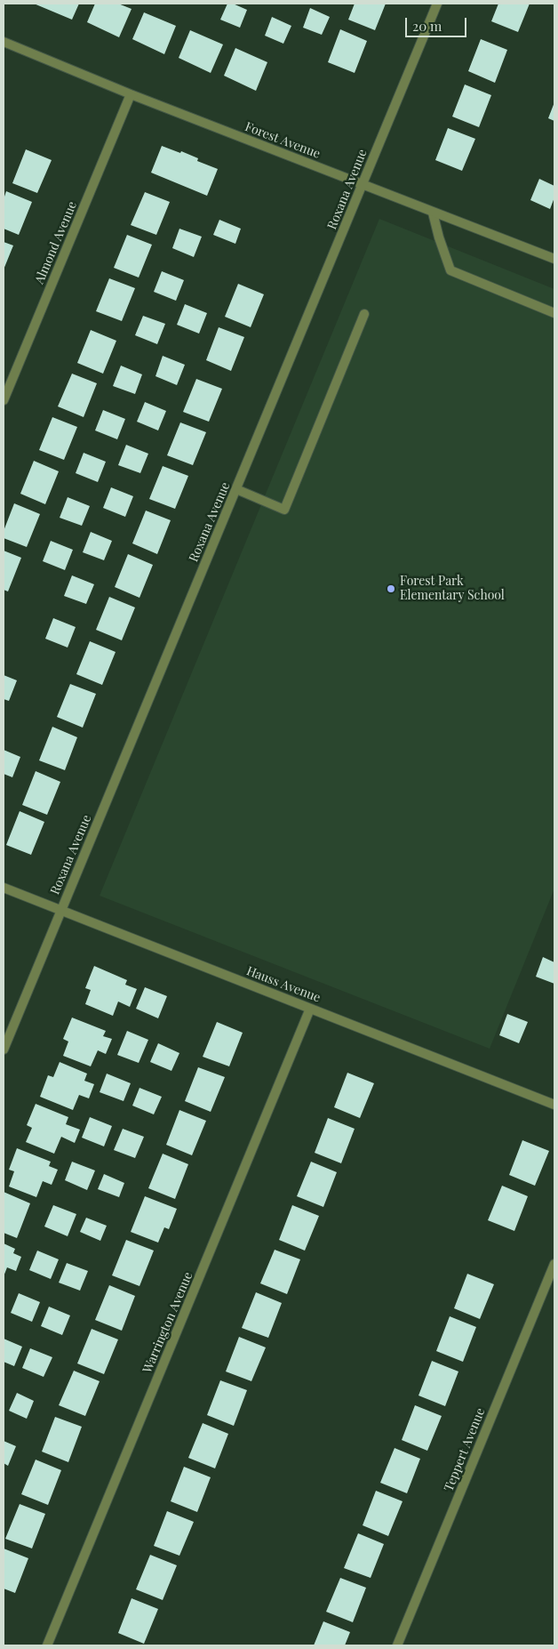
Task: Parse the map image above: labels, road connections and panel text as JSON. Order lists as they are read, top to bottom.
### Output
{
  "streets": {
    "street": [
      "Forest Avenue",
      "Roxana Avenue",
      "Almond Avenue",
      "Hauss Avenue",
      "Warrington Avenue",
      "Teppert Avenue"
    ]
  },
  "crossings": [
    ["Forest Avenue", "Roxana Avenue"],
    ["Forest Avenue", "Almond Avenue"],
    ["Roxana Avenue", "Hauss Avenue"],
    ["Hauss Avenue", "Warrington Avenue"]
  ],
  "places": ["Forest Park Elementary School"],
  "scale_bar": "20 m"
}
